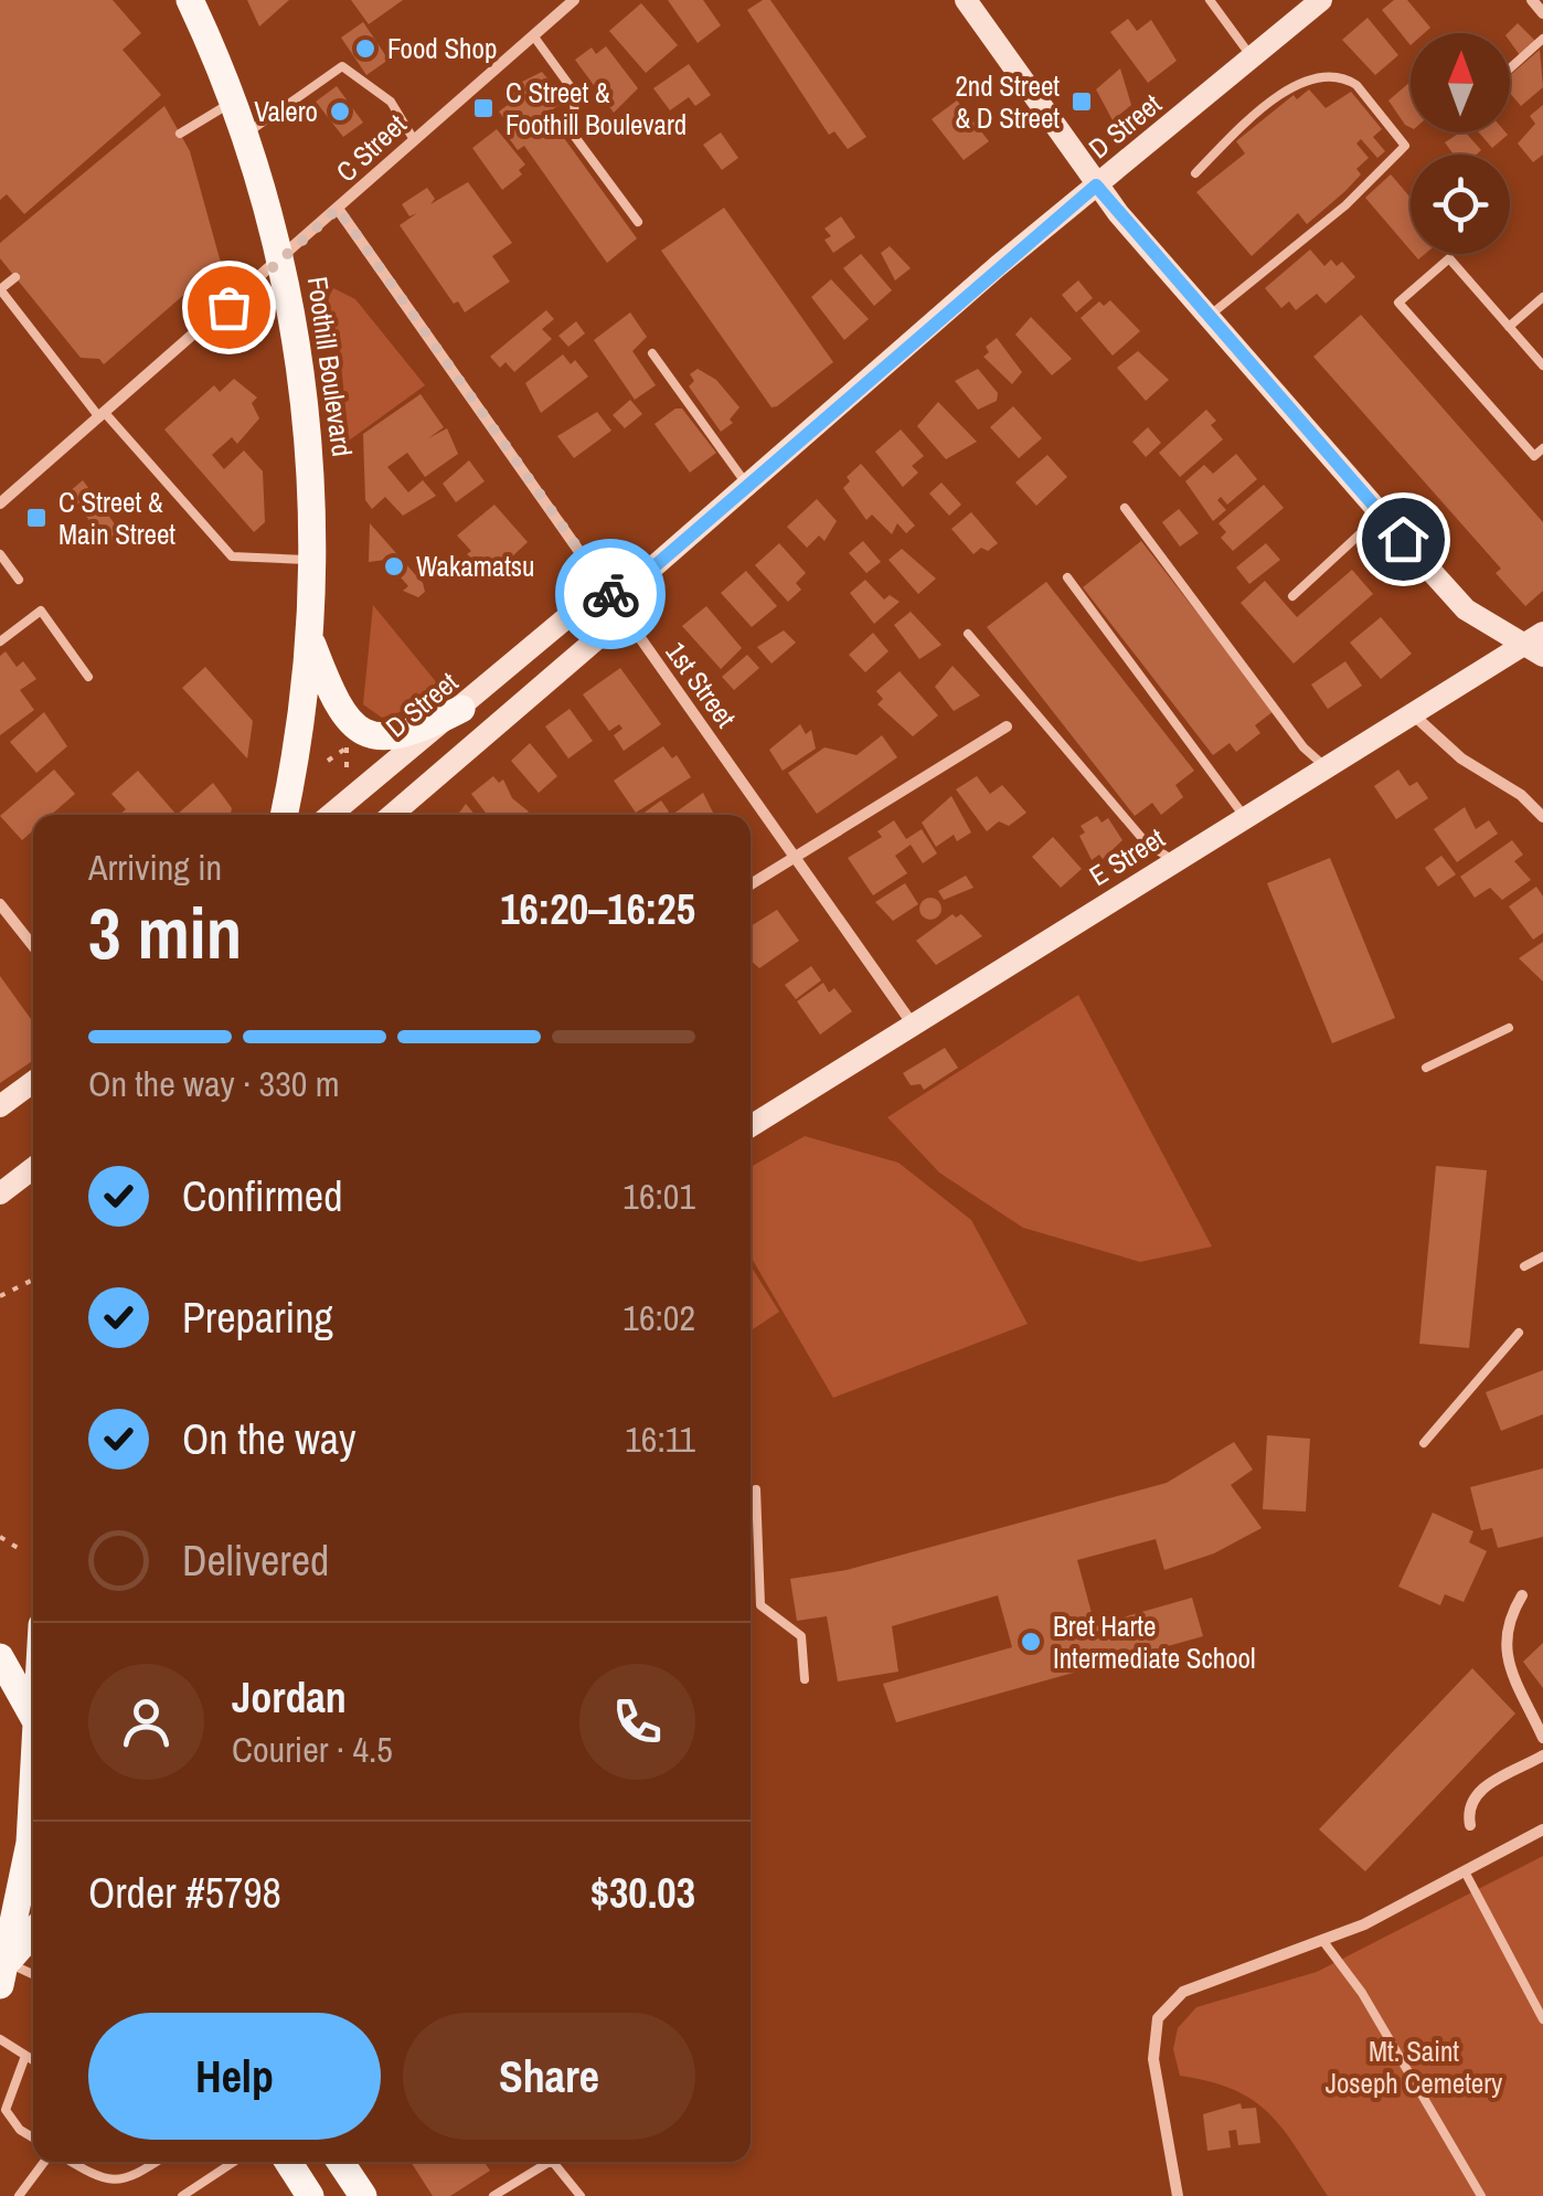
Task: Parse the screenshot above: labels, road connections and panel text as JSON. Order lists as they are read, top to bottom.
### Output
{
  "streets": {
    "main road": ["Foothill Boulevard"],
    "street": [
      "D Street",
      "C Street",
      "1st Street",
      "E Street"
    ]
  },
  "crossings": [
    ["D Street", "1st Street"],
    ["C Street", "Foothill Boulevard"],
    ["C Street", "1st Street"],
    ["1st Street", "E Street"]
  ],
  "parks": ["Mt. Saint Joseph Cemetery"],
  "places": {
    "other": [
      "Food Shop",
      "Valero",
      "Wakamatsu",
      "Bret Harte Intermediate School"
    ],
    "transit": ["2nd Street & D Street", "C Street & Foothill Boulevard", "C Street & Main Street"]
  },
  "north": "top",
  "page": {
    "heading": ["3 min", "Arriving in", "16:20–16:25"],
    "panel": [
      "Jordan",
      "Courier · 4.5",
      "Order #5798",
      "$30.03"
    ],
    "bar": "On the way · 330 m",
    "list": [
      ["Confirmed", "16:01"],
      ["Preparing", "16:02"],
      ["On the way", "16:11"],
      "Delivered"
    ],
    "buttons": ["Help", "Share"]
  }
}
